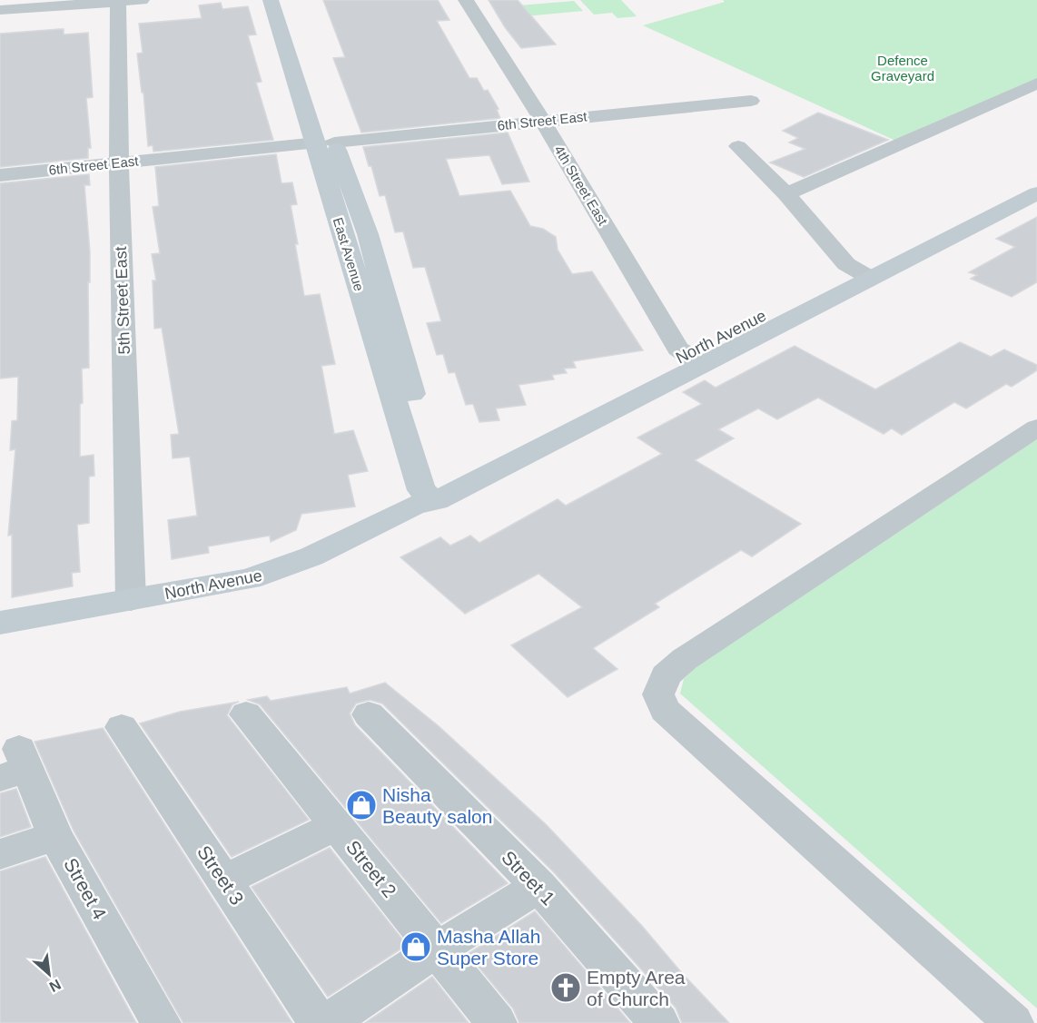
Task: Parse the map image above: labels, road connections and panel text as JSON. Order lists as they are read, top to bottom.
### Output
{
  "streets": {
    "street": [
      "6th Street East",
      "4th Street East",
      "East Avenue",
      "5th Street East",
      "North Avenue",
      "Street 2",
      "Street 3",
      "Street 1",
      "Street 4"
    ]
  },
  "crossings": [
    ["6th Street East", "4th Street East"],
    ["6th Street East", "East Avenue"],
    ["6th Street East", "5th Street East"],
    ["4th Street East", "North Avenue"],
    ["East Avenue", "North Avenue"],
    ["5th Street East", "North Avenue"]
  ],
  "parks": ["Defence Graveyard"],
  "places": {
    "shop": ["Nisha Beauty salon", "Masha Allah Super Store"],
    "church": ["Empty Area of Church"]
  },
  "north": "bottom right"
}
